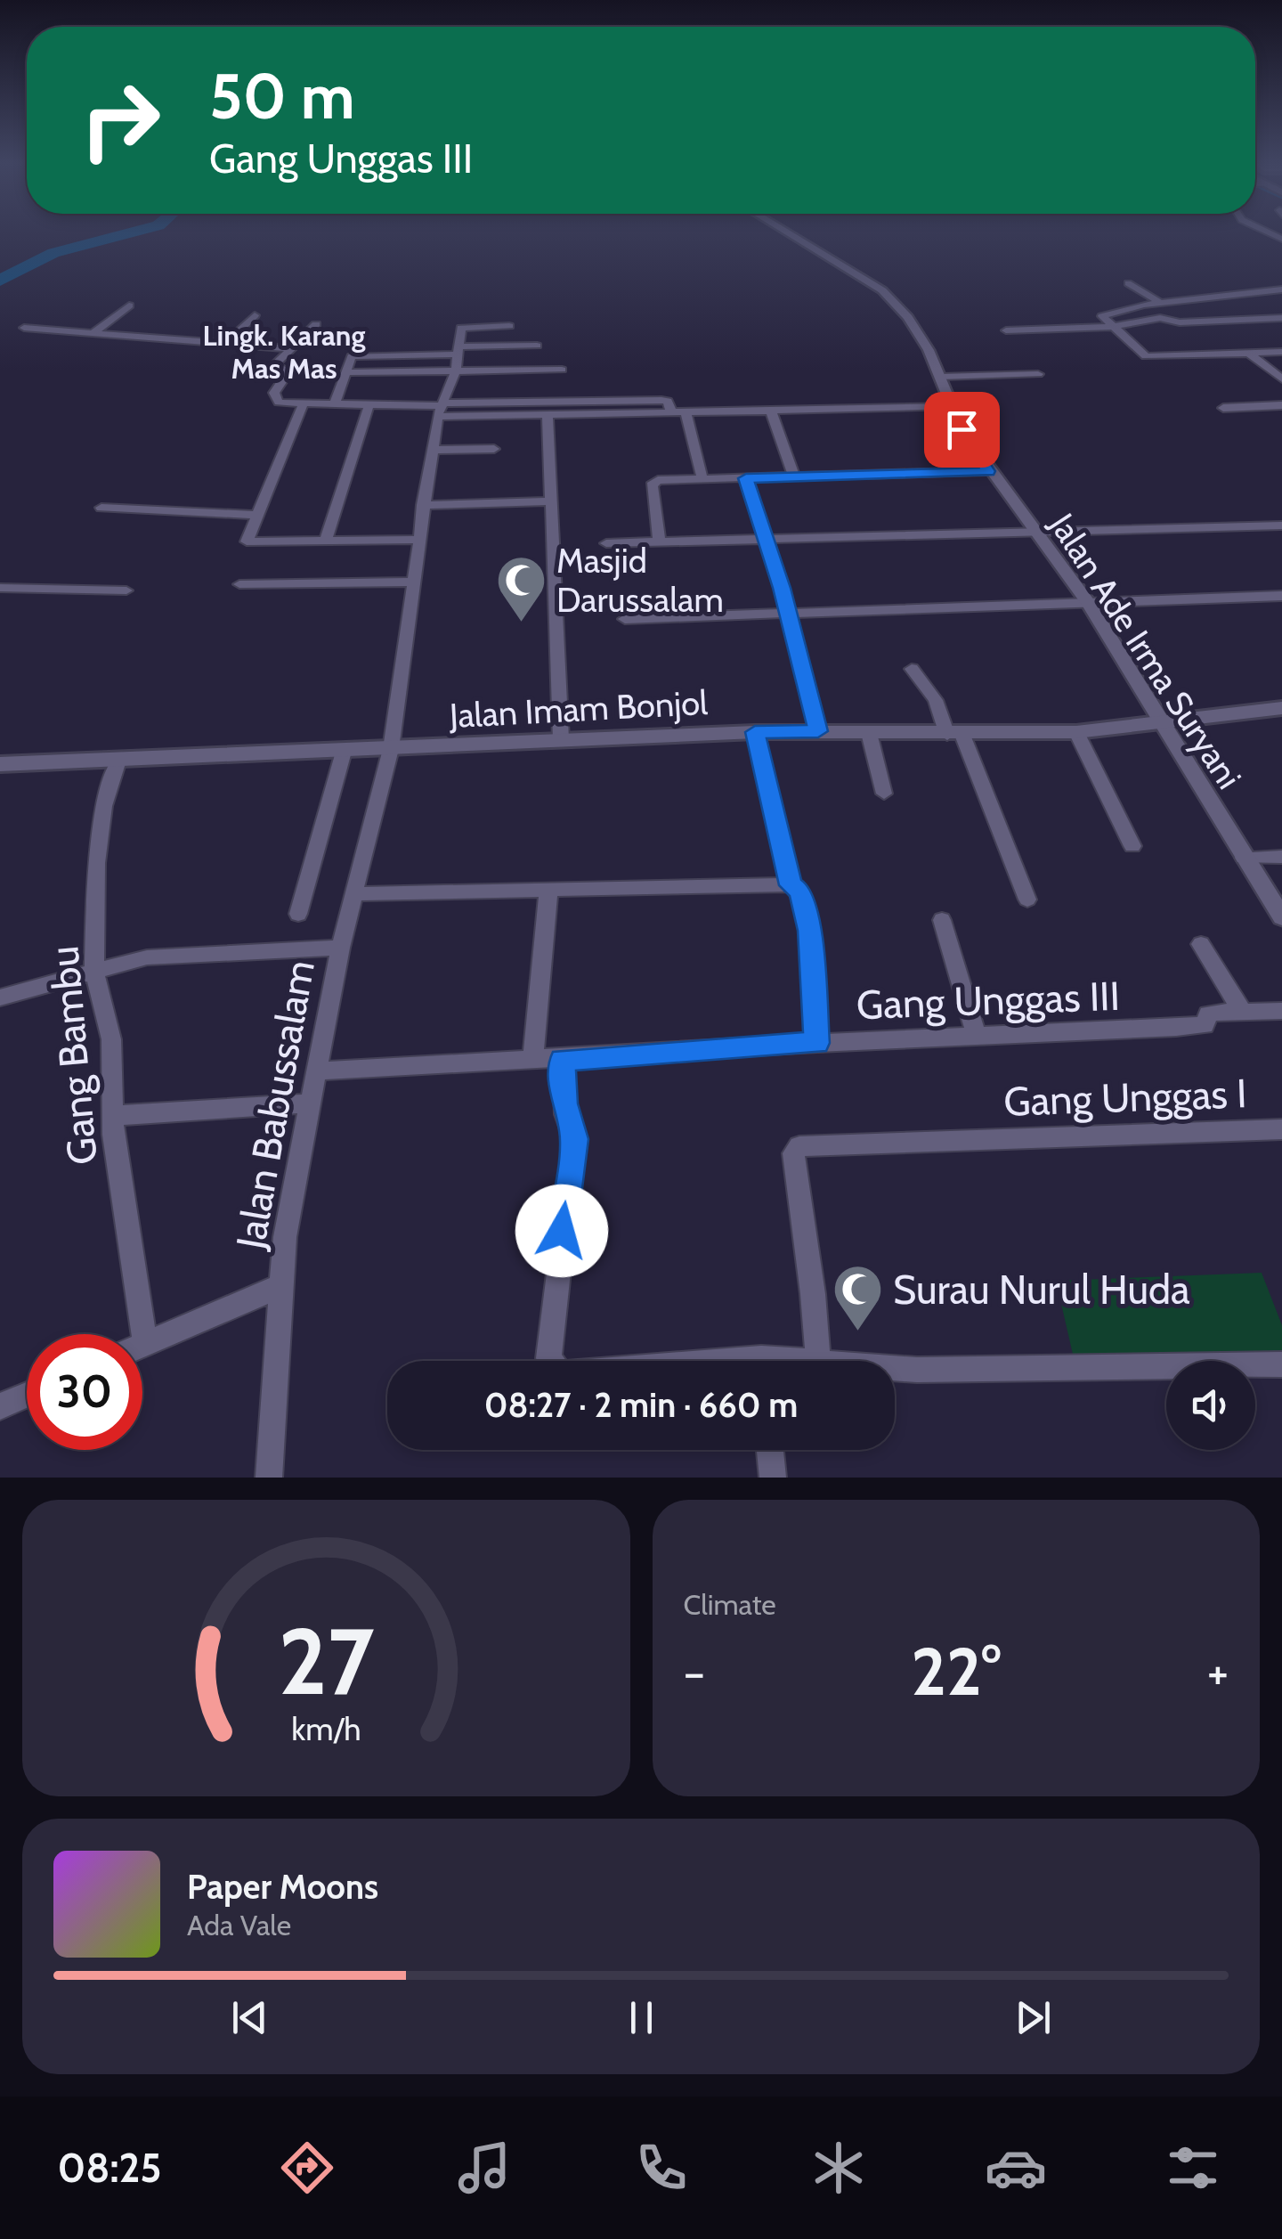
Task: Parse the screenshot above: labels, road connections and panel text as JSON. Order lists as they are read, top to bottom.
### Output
{
  "streets": {
    "main road": ["Jalan Imam Bonjol"],
    "street": [
      "Jalan Ade Irma Suryani",
      "Gang Unggas III",
      "Gang Bambu",
      "Gang Unggas I",
      "Jalan Babussalam"
    ]
  },
  "crossings": [
    ["Jalan Ade Irma Suryani", "Jalan Imam Bonjol"],
    ["Jalan Imam Bonjol", "Gang Bambu"],
    ["Jalan Imam Bonjol", "Jalan Babussalam"],
    ["Gang Unggas III", "Jalan Babussalam"]
  ],
  "districts": ["Lingk. Karang Mas Mas"],
  "places": {
    "mosque": ["Masjid Darussalam", "Surau Nurul Huda"]
  },
  "page": {
    "turn": ["50 m", "Gang Unggas III"],
    "limit": "30",
    "trip": "08:27 · 2 min · 660 m",
    "tile": "Climate",
    "heat": ["−", "22°", "+"],
    "song": ["Paper Moons", "Ada Vale"],
    "tabs": "08:25",
    "gauge": ["27", "km/h"]
  }
}
